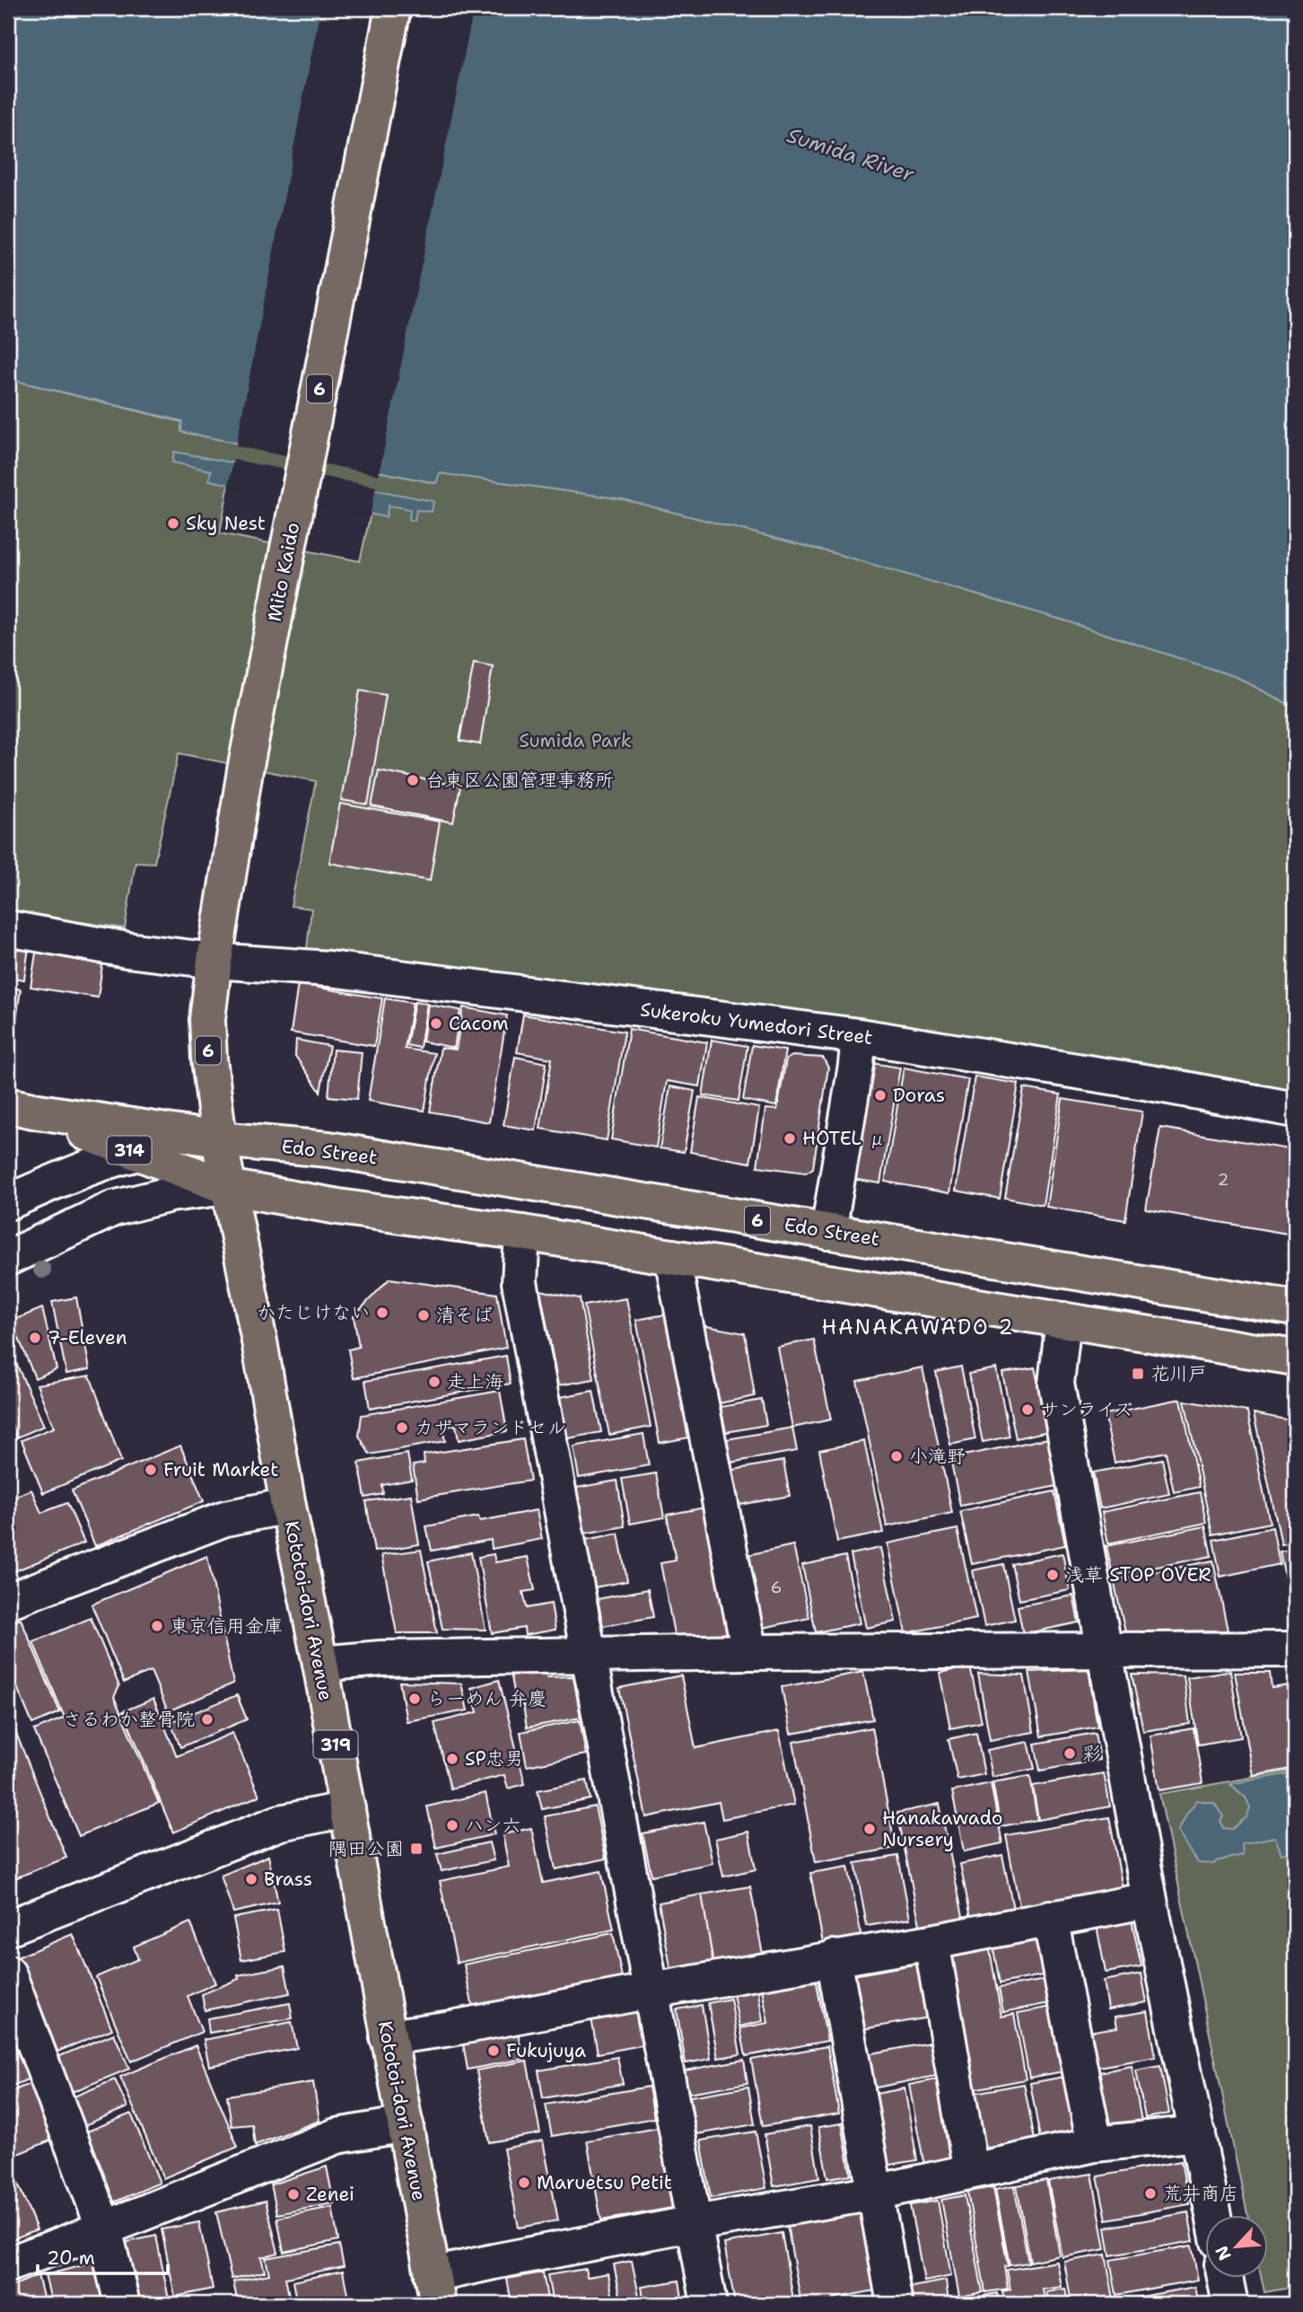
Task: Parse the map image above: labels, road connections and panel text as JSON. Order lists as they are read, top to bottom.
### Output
{
  "streets": {
    "main road": [
      "6",
      "Mito Kaido",
      "314",
      "Edo Street",
      "Kototoi-dori Avenue",
      "319"
    ],
    "street": ["Sukeroku Yumedori Street"]
  },
  "crossings": [
    ["Mito Kaido", "Sukeroku Yumedori Street"],
    ["Mito Kaido", "314"],
    ["Mito Kaido", "Edo Street"],
    ["Mito Kaido", "Kototoi-dori Avenue"],
    ["314", "Edo Street"],
    ["314", "Kototoi-dori Avenue"],
    ["Edo Street", "Kototoi-dori Avenue"]
  ],
  "districts": ["HANAKAWADO 2"],
  "water": ["Sumida River"],
  "parks": ["Sumida Park"],
  "places": {
    "other": [
      "Sky Nest",
      "台東区公園管理事務所",
      "Cacom",
      "Doras",
      "HOTEL μ",
      "かたじけない",
      "清そば",
      "7-Eleven",
      "走上海",
      "サンライズ",
      "カザマランドセル",
      "小滝野",
      "Fruit Market",
      "浅草 STOP OVER",
      "東京信用金庫",
      "らーめん 弁慶",
      "さるわか整骨院",
      "彩",
      "SP忠男",
      "ハン六",
      "Hanakawado Nursery",
      "Brass",
      "Fukujuya",
      "Maruetsu Petit",
      "荒井商店",
      "Zenei"
    ],
    "transit": ["花川戸", "隅田公園"]
  },
  "house_numbers": ["2", "6"],
  "scale_bar": "20 m",
  "north": "bottom left"
}
